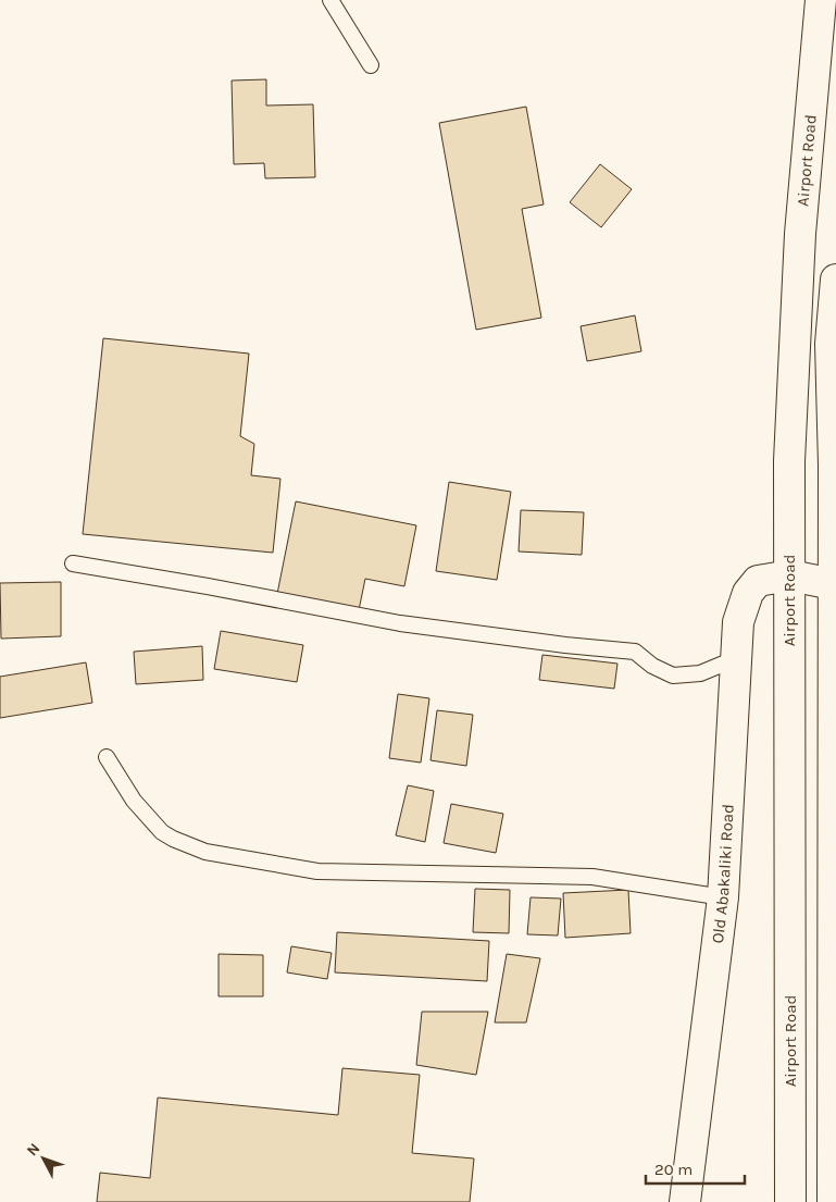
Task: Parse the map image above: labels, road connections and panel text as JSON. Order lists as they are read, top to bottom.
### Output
{
  "streets": {
    "main road": ["Airport Road", "Old Abakaliki Road"]
  },
  "crossings": [
    ["Airport Road", "Old Abakaliki Road"]
  ],
  "scale_bar": "20 m",
  "north": "top left"
}
